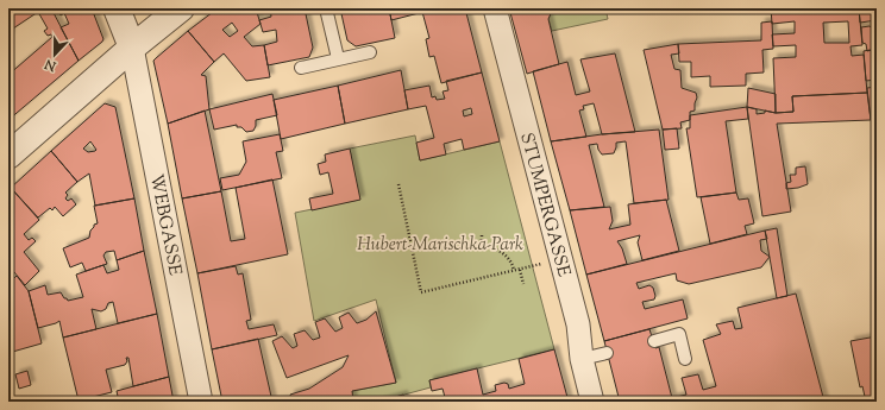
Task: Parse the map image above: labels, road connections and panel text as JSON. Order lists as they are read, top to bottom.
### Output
{
  "streets": {
    "street": ["STUMPERGASSE", "WEBGASSE"]
  },
  "parks": ["Hubert-Marischka-Park"],
  "north": "bottom"
}
